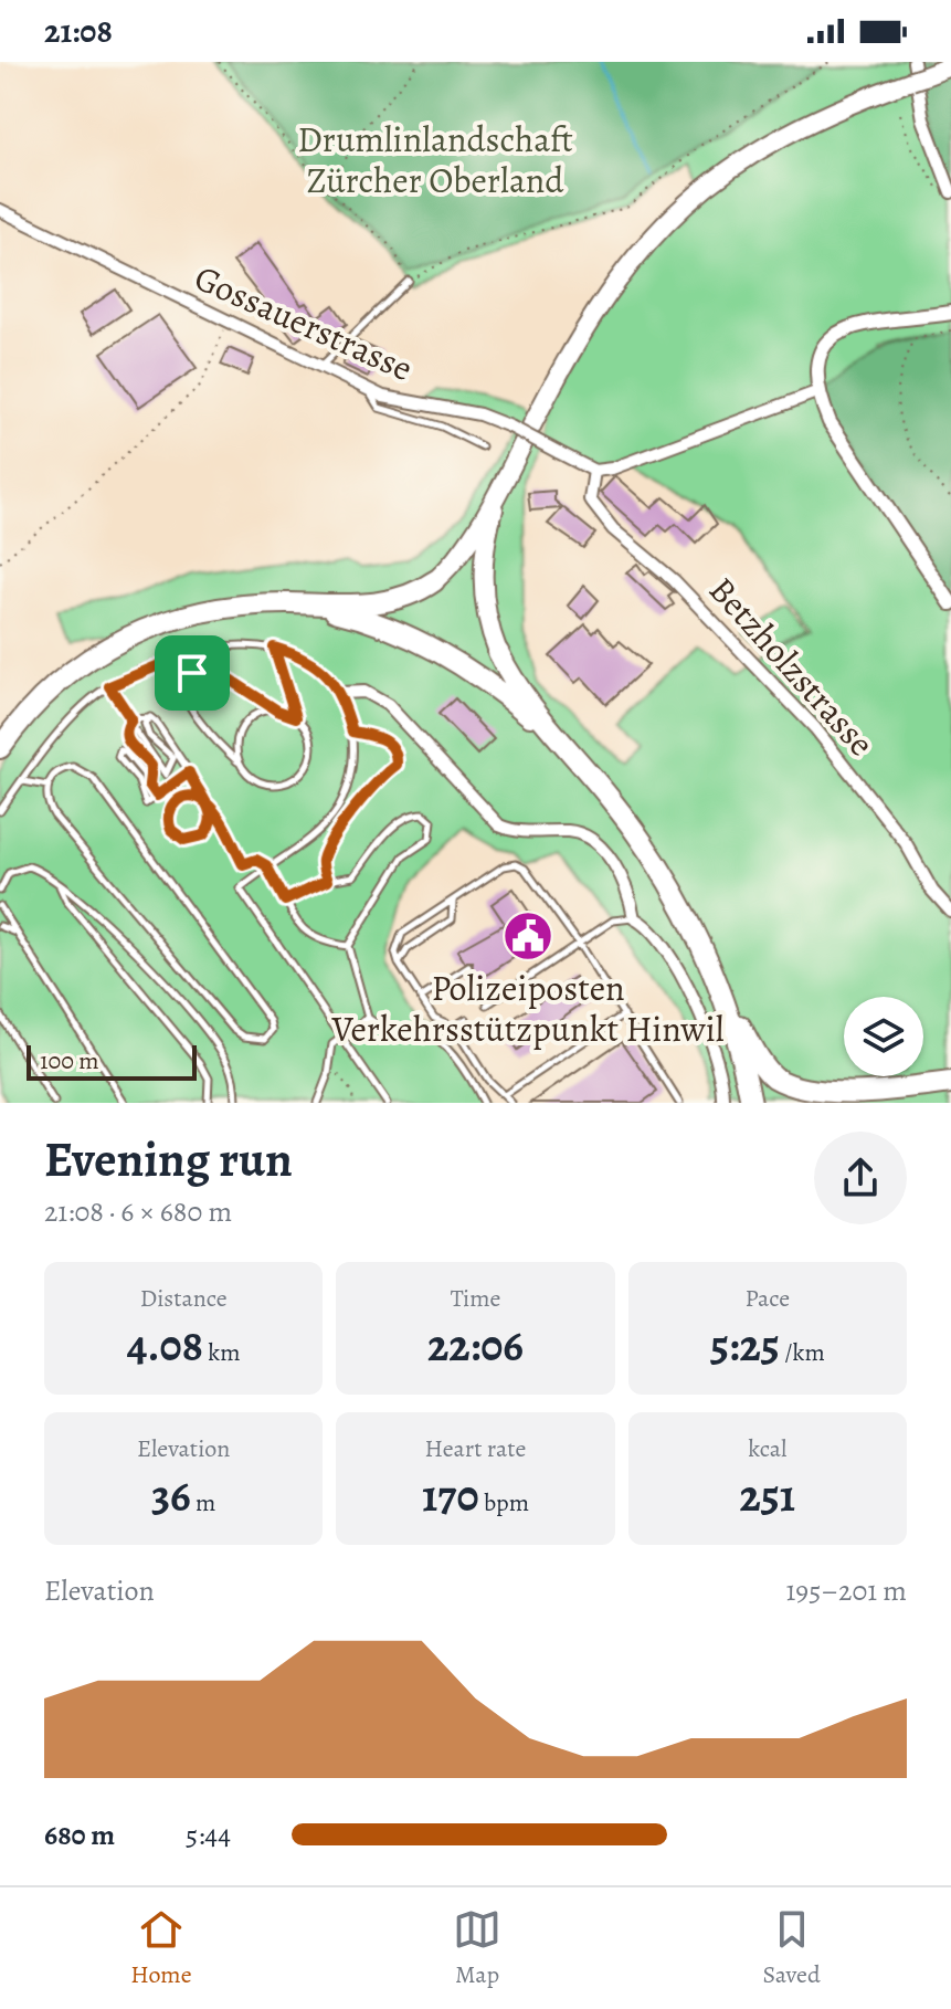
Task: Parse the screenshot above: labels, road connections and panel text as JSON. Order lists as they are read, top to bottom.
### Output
{
  "streets": {
    "street": ["Gossauerstrasse", "Betzholzstrasse"]
  },
  "crossings": [
    ["Gossauerstrasse", "Betzholzstrasse"]
  ],
  "parks": ["Drumlinlandschaft Zürcher Oberland"],
  "places": {
    "public building": ["Polizeiposten Verkehrsstützpunkt Hinwil"]
  },
  "scale_bar": "100 m",
  "page": {
    "status": "21:08",
    "scale": "100 m",
    "heading": ["Evening run", "21:08 · 6 × 680 m"],
    "stats": [
      ["Distance", "4.08 km"],
      ["Time", "22:06"],
      ["Pace", "5:25 /km"],
      ["Elevation", "36 m"],
      ["Heart rate", "170 bpm"],
      ["kcal", "251"]
    ],
    "chart": ["Elevation", "195–201 m"],
    "list": [
      {
        "name": "680 m",
        "note": "5:44"
      }
    ],
    "tabs": ["Home", "Map", "Saved"]
  }
}
